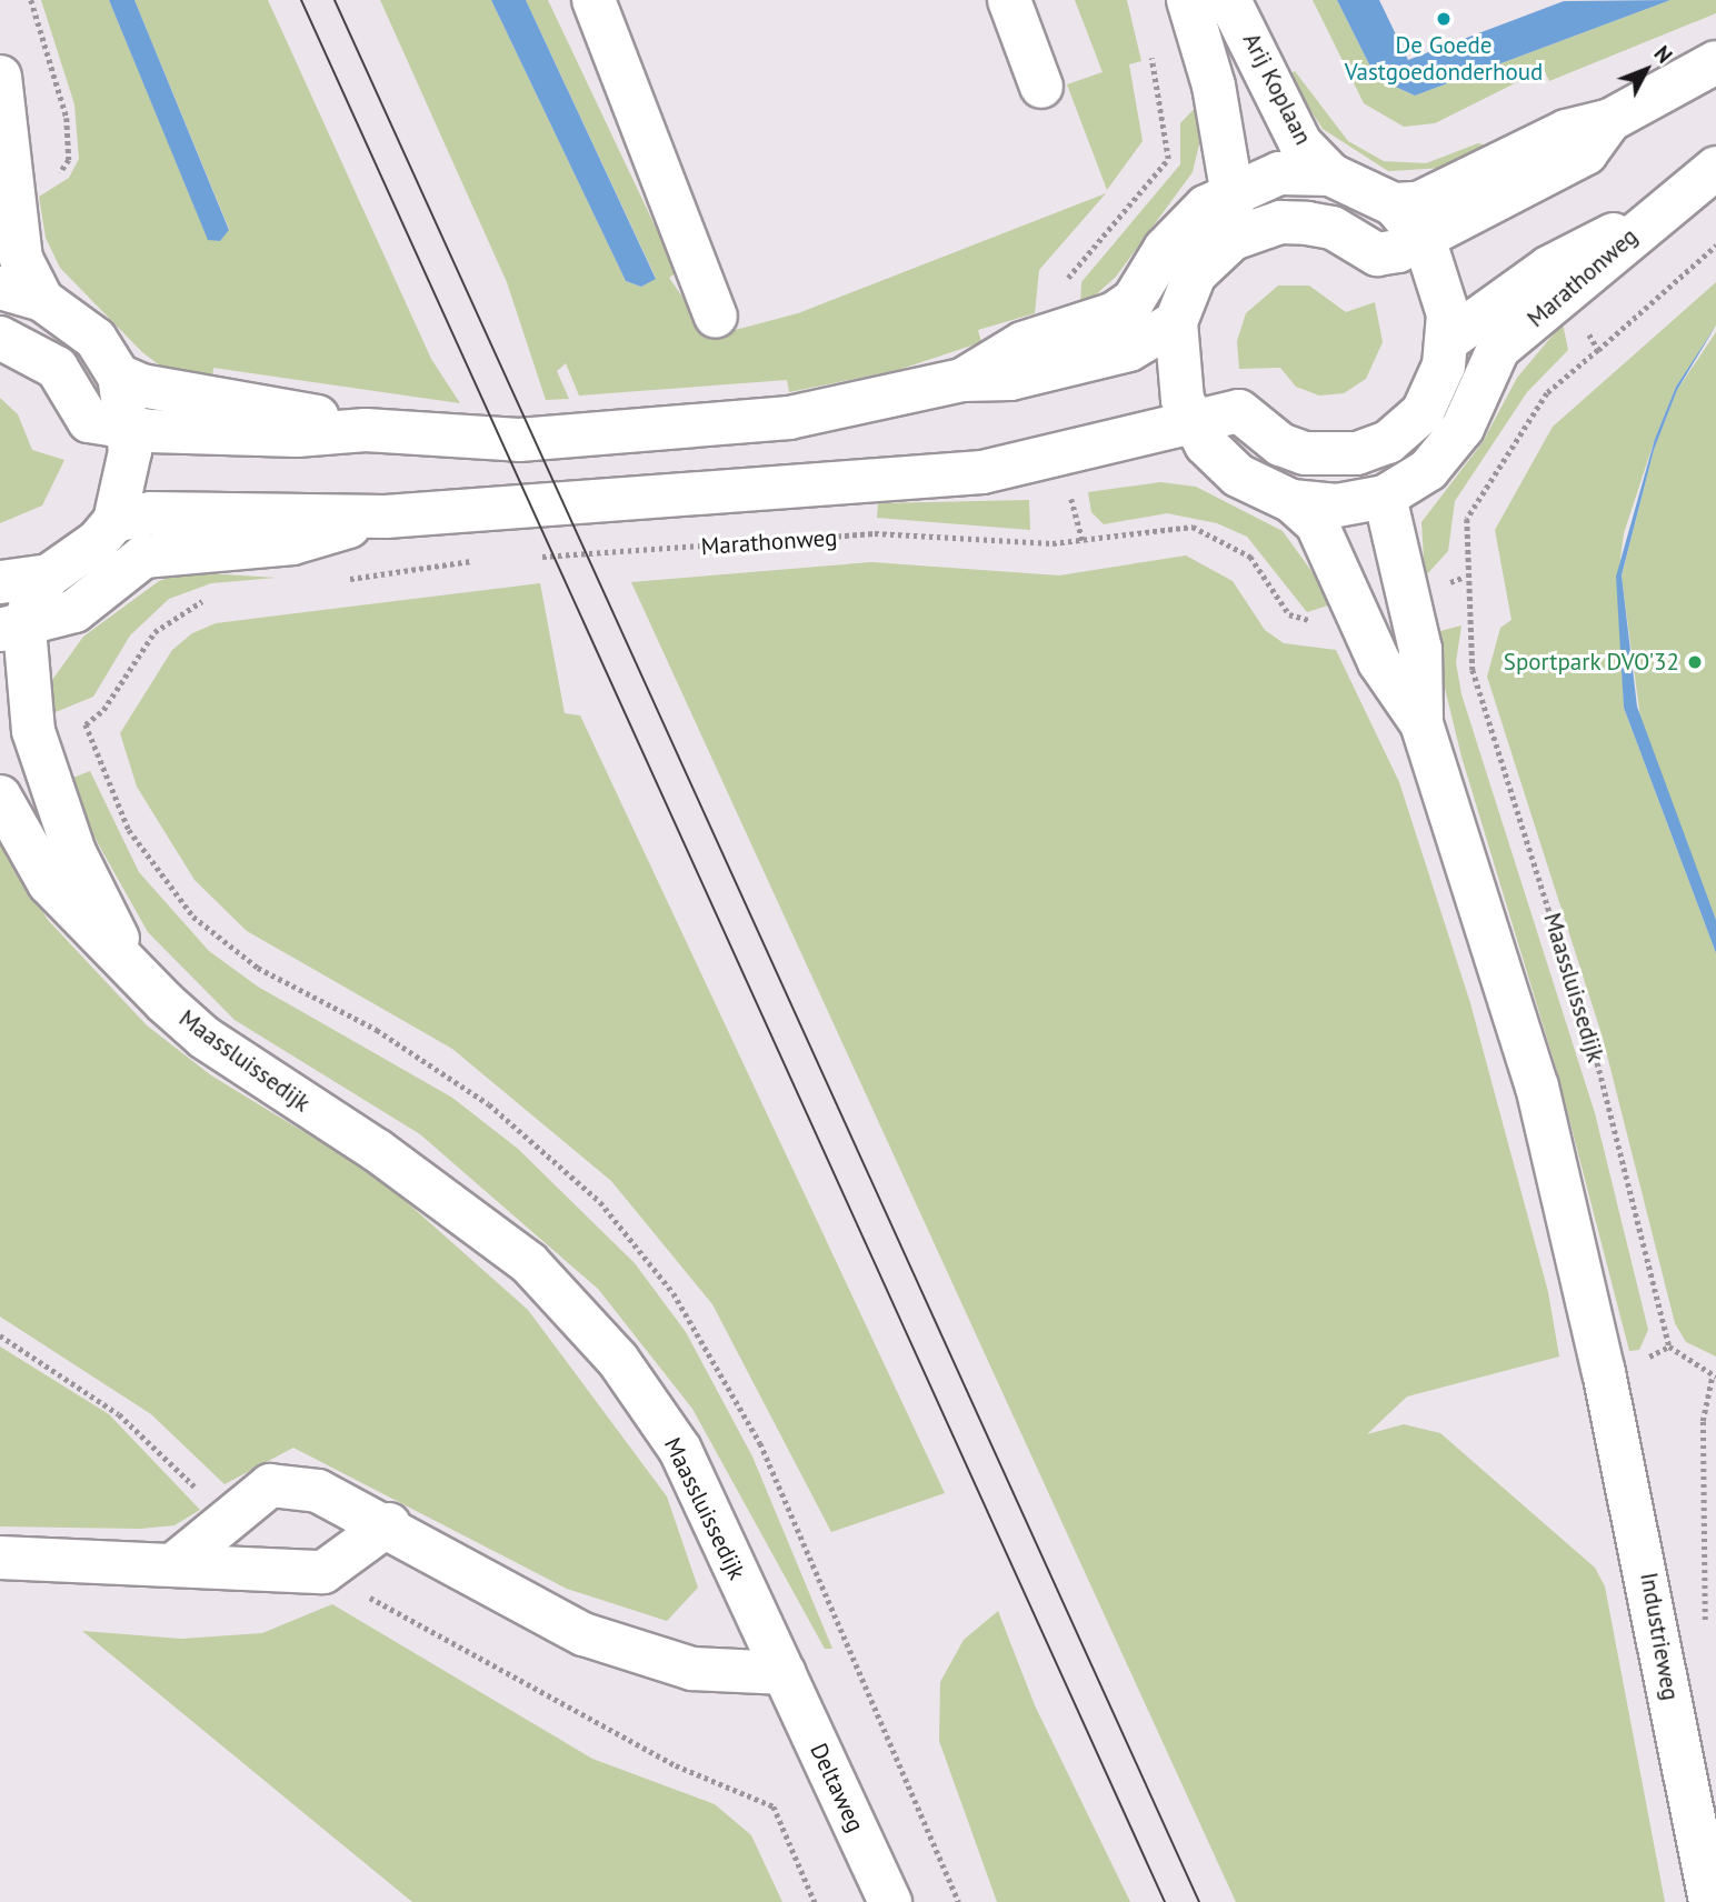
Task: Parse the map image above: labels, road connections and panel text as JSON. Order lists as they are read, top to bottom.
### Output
{
  "streets": {
    "main road": [
      "Arij Koplaan",
      "Marathonweg",
      "Maassluissedijk",
      "Industrieweg",
      "Deltaweg"
    ]
  },
  "crossings": [
    ["Maassluissedijk", "Deltaweg"]
  ],
  "places": ["De Goede Vastgoedonderhoud", "Sportpark DVO'32"],
  "north": "top right"
}
